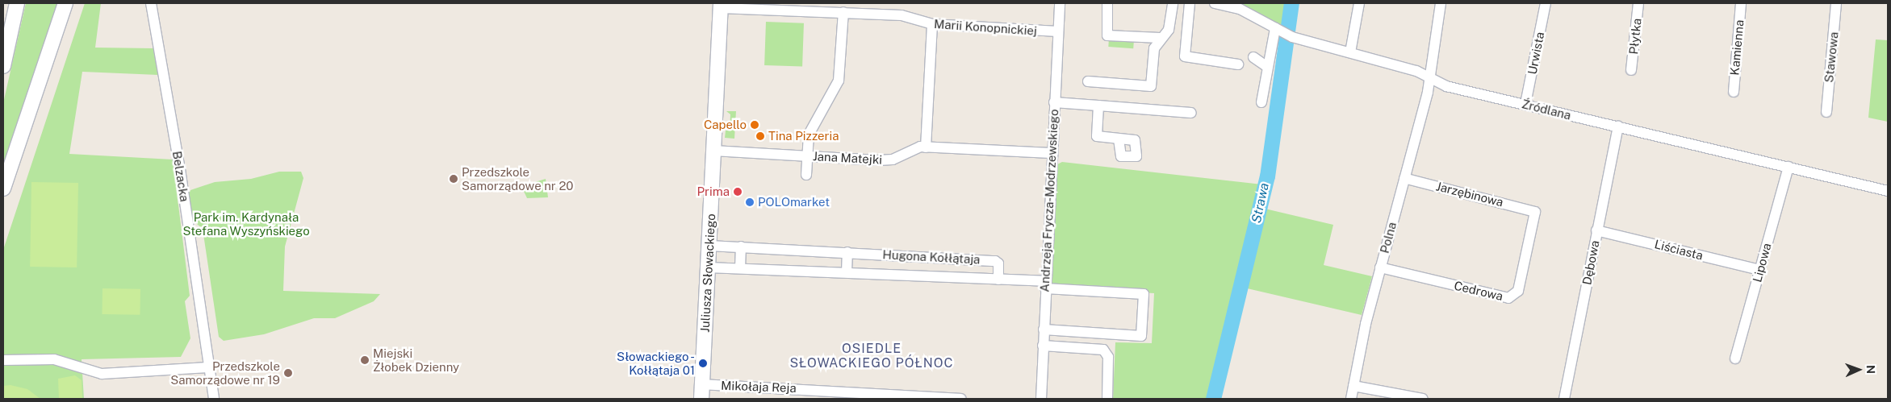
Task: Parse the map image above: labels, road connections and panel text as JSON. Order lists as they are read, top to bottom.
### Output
{
  "streets": {
    "street": [
      "Marii Konopnickiej",
      "Płytka",
      "Kamienna",
      "Urwista",
      "Stawowa",
      "Źródlana",
      "Jana Matejki",
      "Belzacka",
      "Jarzębinowa",
      "Andrzeja Frycza-Modrzewskiego",
      "Polna",
      "Liściasta",
      "Hugona Kołłątaja",
      "Dębowa",
      "Lipowa",
      "Juliusza Słowackiego",
      "Cedrowa",
      "Mikołaja Reja"
    ]
  },
  "crossings": [
    ["Marii Konopnickiej", "Andrzeja Frycza-Modrzewskiego"],
    ["Marii Konopnickiej", "Juliusza Słowackiego"],
    ["Urwista", "Źródlana"],
    ["Źródlana", "Polna"],
    ["Źródlana", "Dębowa"],
    ["Źródlana", "Lipowa"],
    ["Jana Matejki", "Andrzeja Frycza-Modrzewskiego"],
    ["Jana Matejki", "Juliusza Słowackiego"],
    ["Jarzębinowa", "Polna"],
    ["Jarzębinowa", "Cedrowa"],
    ["Andrzeja Frycza-Modrzewskiego", "Hugona Kołłątaja"],
    ["Polna", "Cedrowa"],
    ["Liściasta", "Dębowa"],
    ["Liściasta", "Lipowa"],
    ["Hugona Kołłątaja", "Juliusza Słowackiego"],
    ["Juliusza Słowackiego", "Mikołaja Reja"]
  ],
  "districts": ["OSIEDLE SŁOWACKIEGO PÓŁNOC"],
  "water": ["Strawa"],
  "parks": ["Park im. Kardynała Stefana Wyszyńskiego"],
  "places": [
    "Capello",
    "Tina Pizzeria",
    "Przedszkole Samorządowe nr 20",
    "Prima",
    "POLOmarket",
    "Miejski Żłobek Dzienny",
    "Słowackiego - Kołłątaja 01",
    "Przedszkole Samorządowe nr 19"
  ],
  "north": "right"
}
